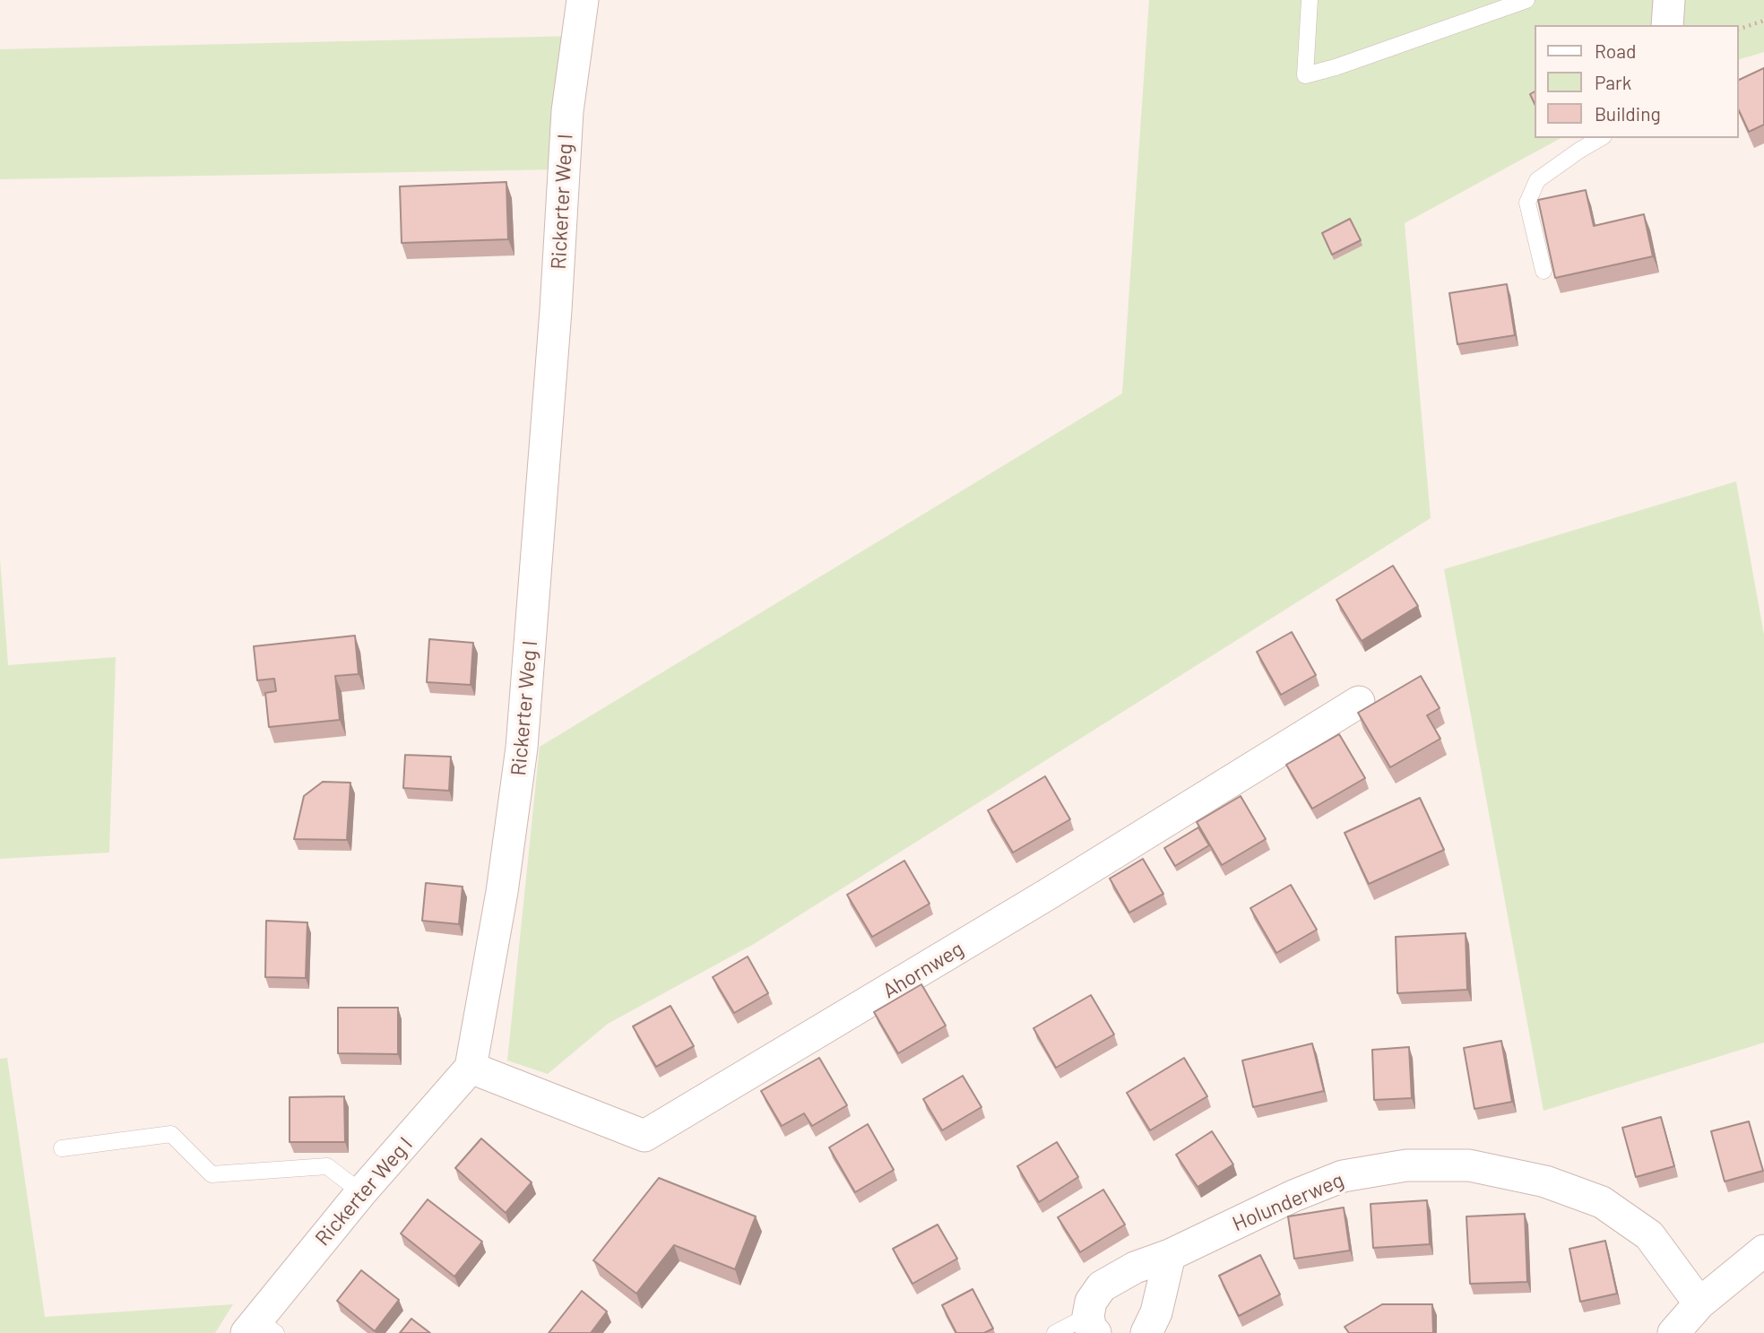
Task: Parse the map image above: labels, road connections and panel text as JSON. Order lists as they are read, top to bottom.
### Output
{
  "streets": {
    "street": ["Rickerter Weg I", "Ahornweg", "Holunderweg"]
  },
  "crossings": [
    ["Rickerter Weg I", "Ahornweg"]
  ],
  "legend": ["Road", "Park", "Building"]
}
